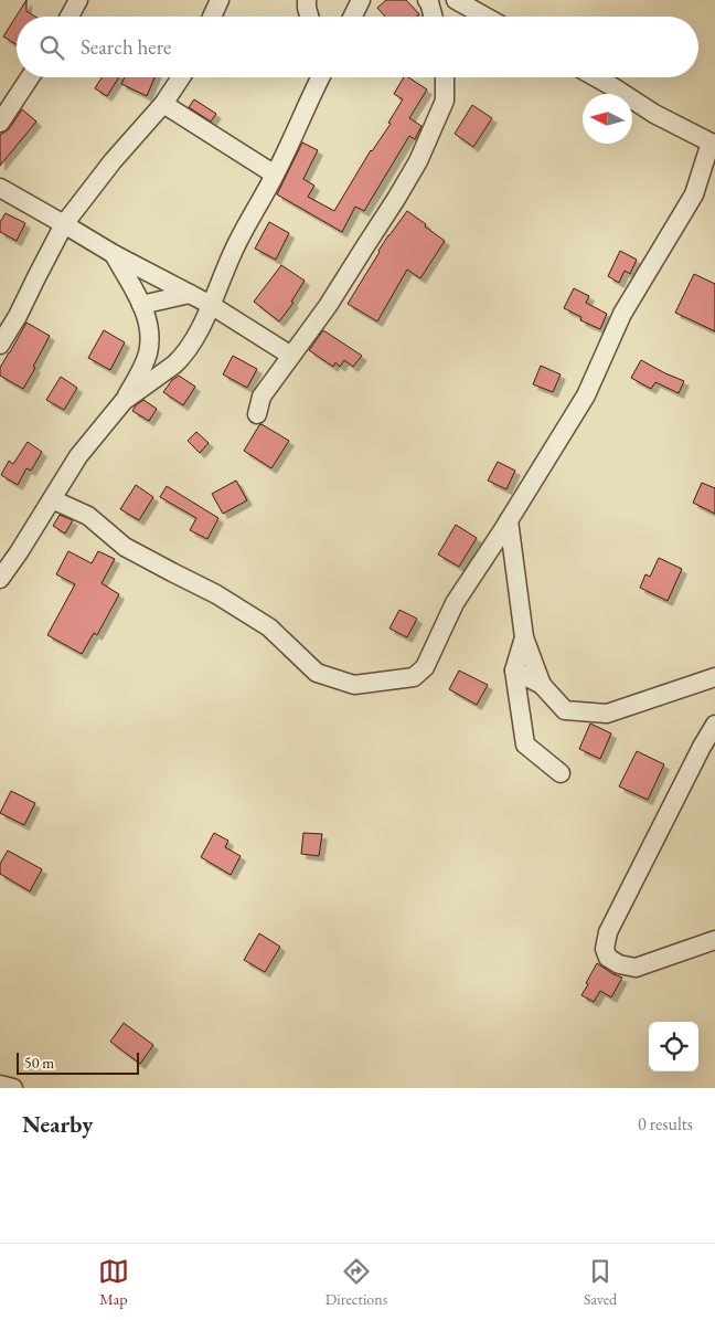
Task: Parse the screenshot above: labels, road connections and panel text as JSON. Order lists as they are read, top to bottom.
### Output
{
  "scale_bar": "50 m",
  "north": "left",
  "page": {
    "search": "Search here",
    "scale": "50 m",
    "heading": ["Nearby", "0 results"],
    "nav": ["Map", "Directions", "Saved"]
  }
}
